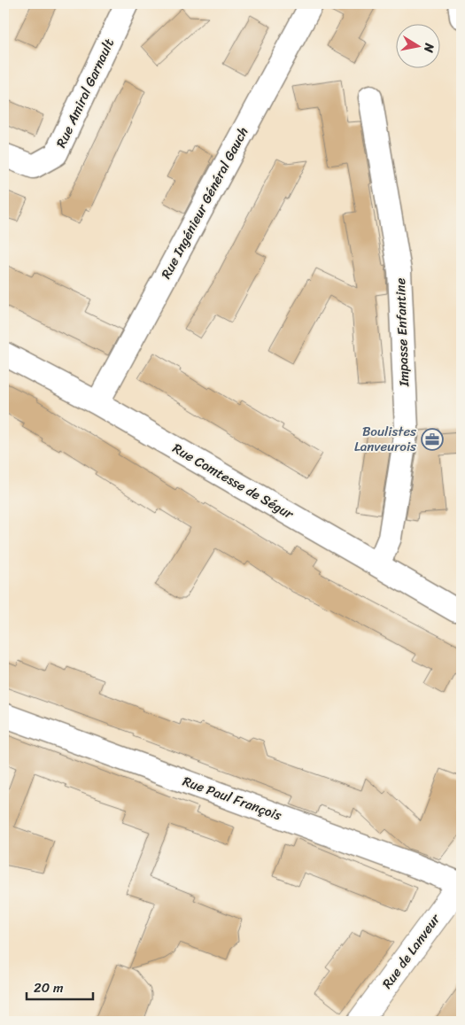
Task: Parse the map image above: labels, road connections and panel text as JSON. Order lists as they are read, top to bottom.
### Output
{
  "streets": {
    "street": [
      "Rue Amiral Garnault",
      "Rue Ingénieur Général Gauch",
      "Impasse Enfantine",
      "Rue Comtesse de Ségur",
      "Rue Paul François",
      "Rue de Lanveur"
    ]
  },
  "crossings": [
    ["Rue Ingénieur Général Gauch", "Rue Comtesse de Ségur"],
    ["Impasse Enfantine", "Rue Comtesse de Ségur"],
    ["Rue Paul François", "Rue de Lanveur"]
  ],
  "places": {
    "office": ["Boulistes Lanveurois"]
  },
  "scale_bar": "20 m",
  "north": "right"
}
